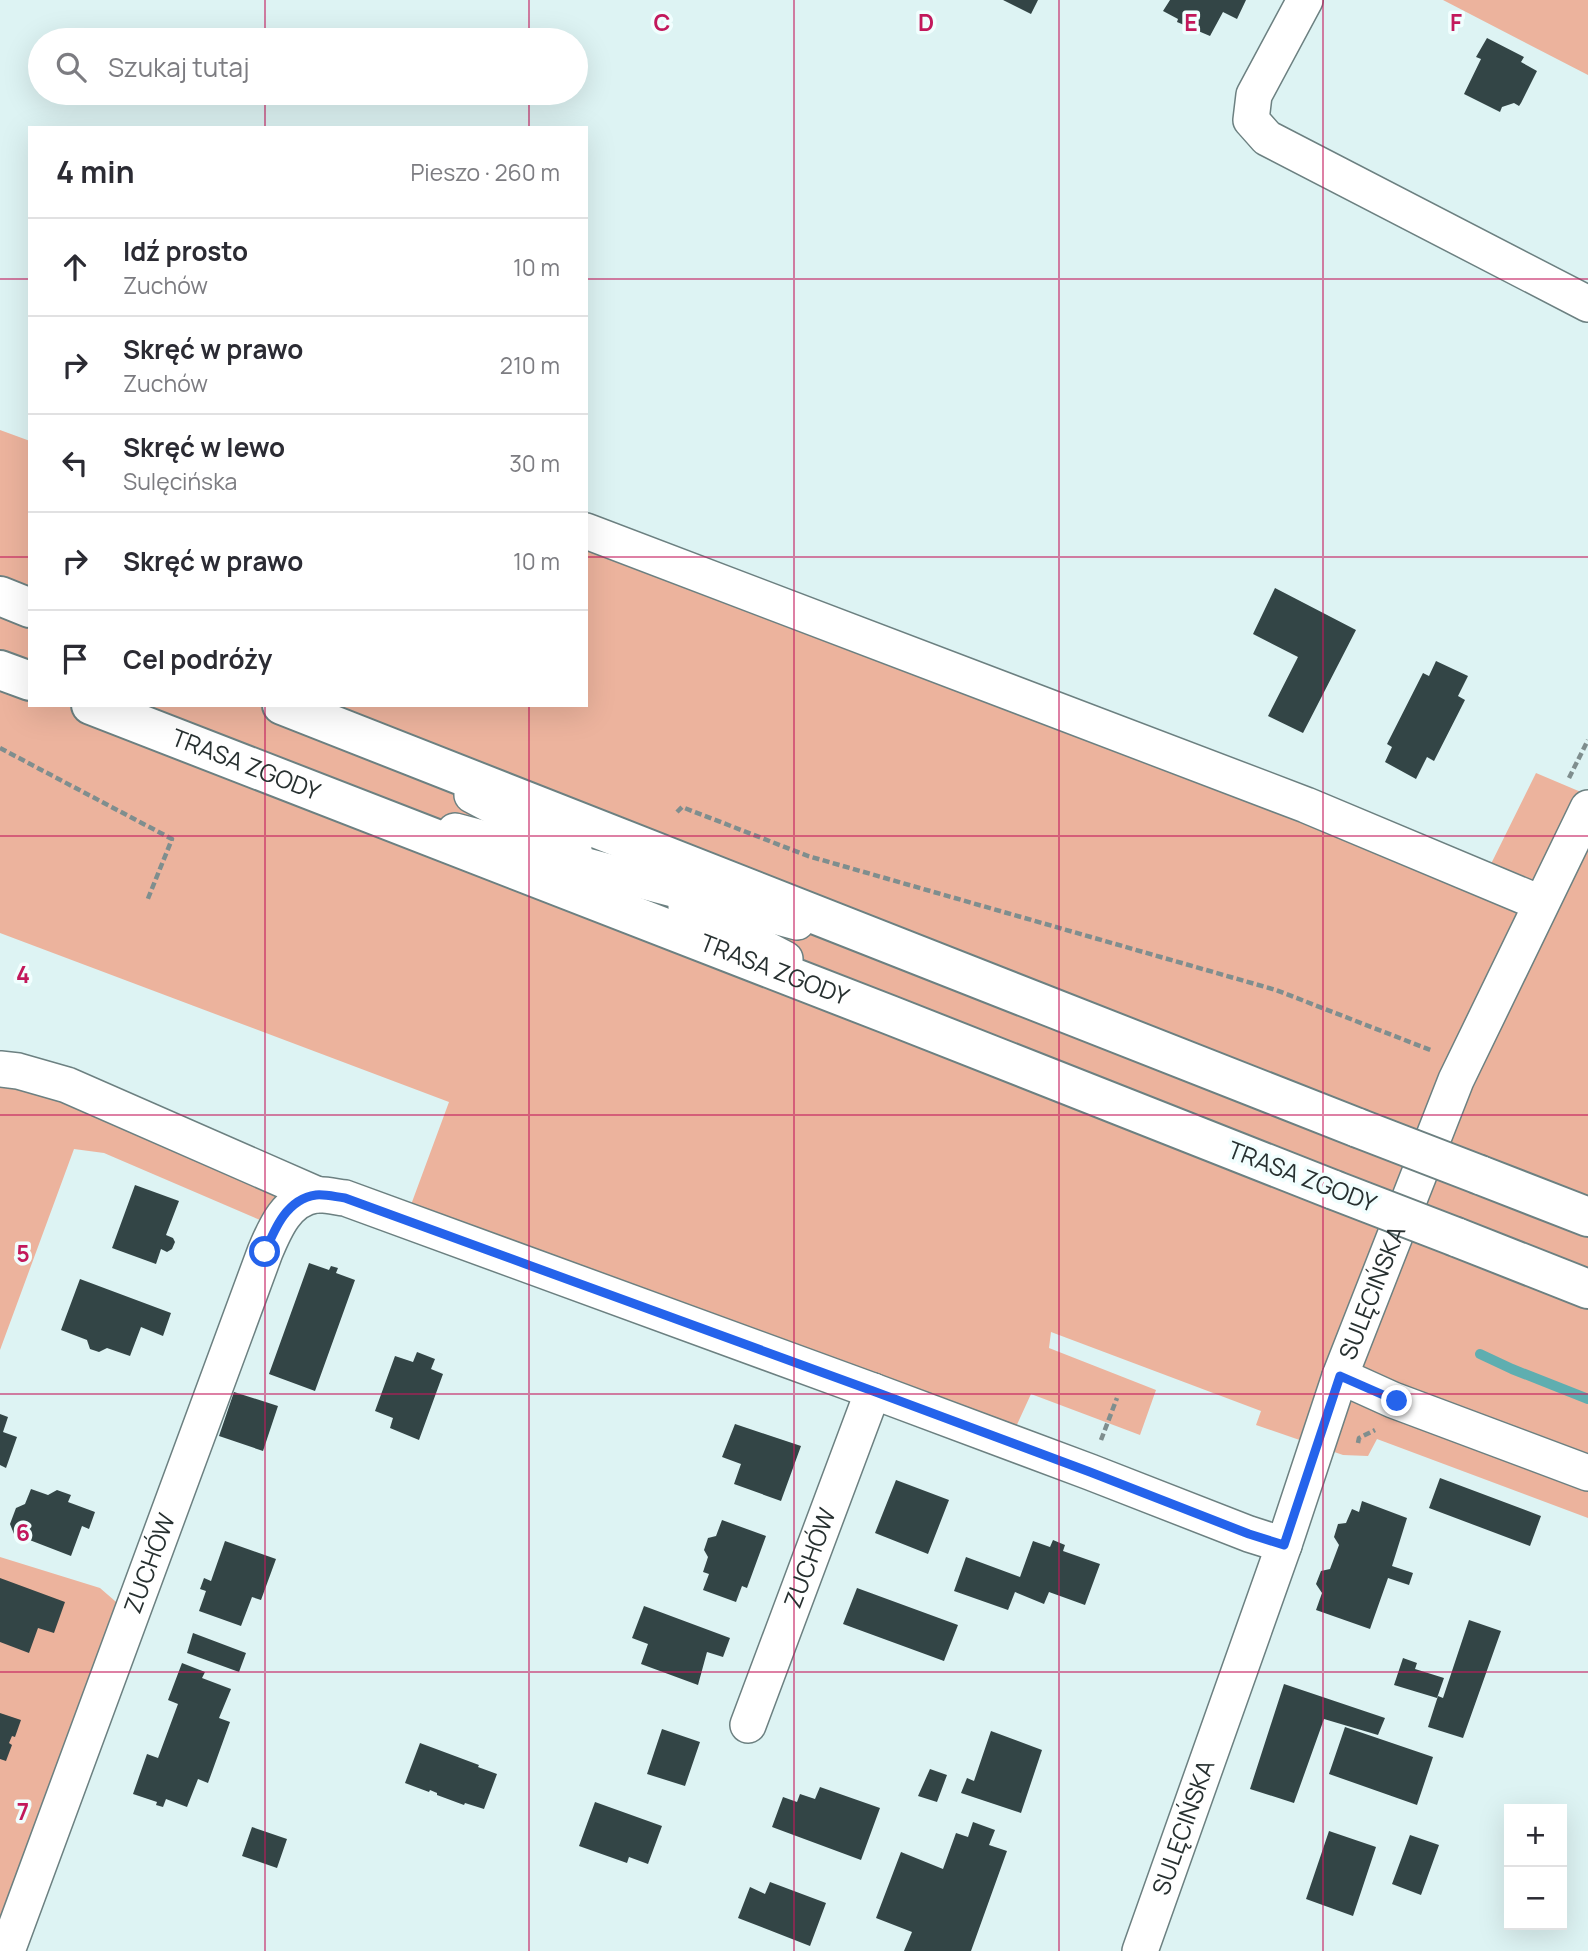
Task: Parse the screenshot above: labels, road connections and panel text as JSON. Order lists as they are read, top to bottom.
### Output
{
  "streets": {
    "highway": ["TRASA ZGODY"],
    "street": ["SULĘCIŃSKA", "ZUCHÓW"]
  },
  "page": {
    "search": "Szukaj tutaj",
    "heading": ["4 min", "Pieszo · 260 m"],
    "list": [
      ["Idź prosto", "Zuchów", "10 m"],
      ["Skręć w prawo", "Zuchów", "210 m"],
      ["Skręć w lewo", "Sulęcińska", "30 m"],
      ["Skręć w prawo", "10 m"],
      "Cel podróży"
    ],
    "map_buttons": ["+", "−"]
  },
  "grid": {
    "columns": [
      "C",
      "D",
      "E",
      "F"
    ],
    "rows": [
      "4",
      "5",
      "6",
      "7"
    ]
  }
}
